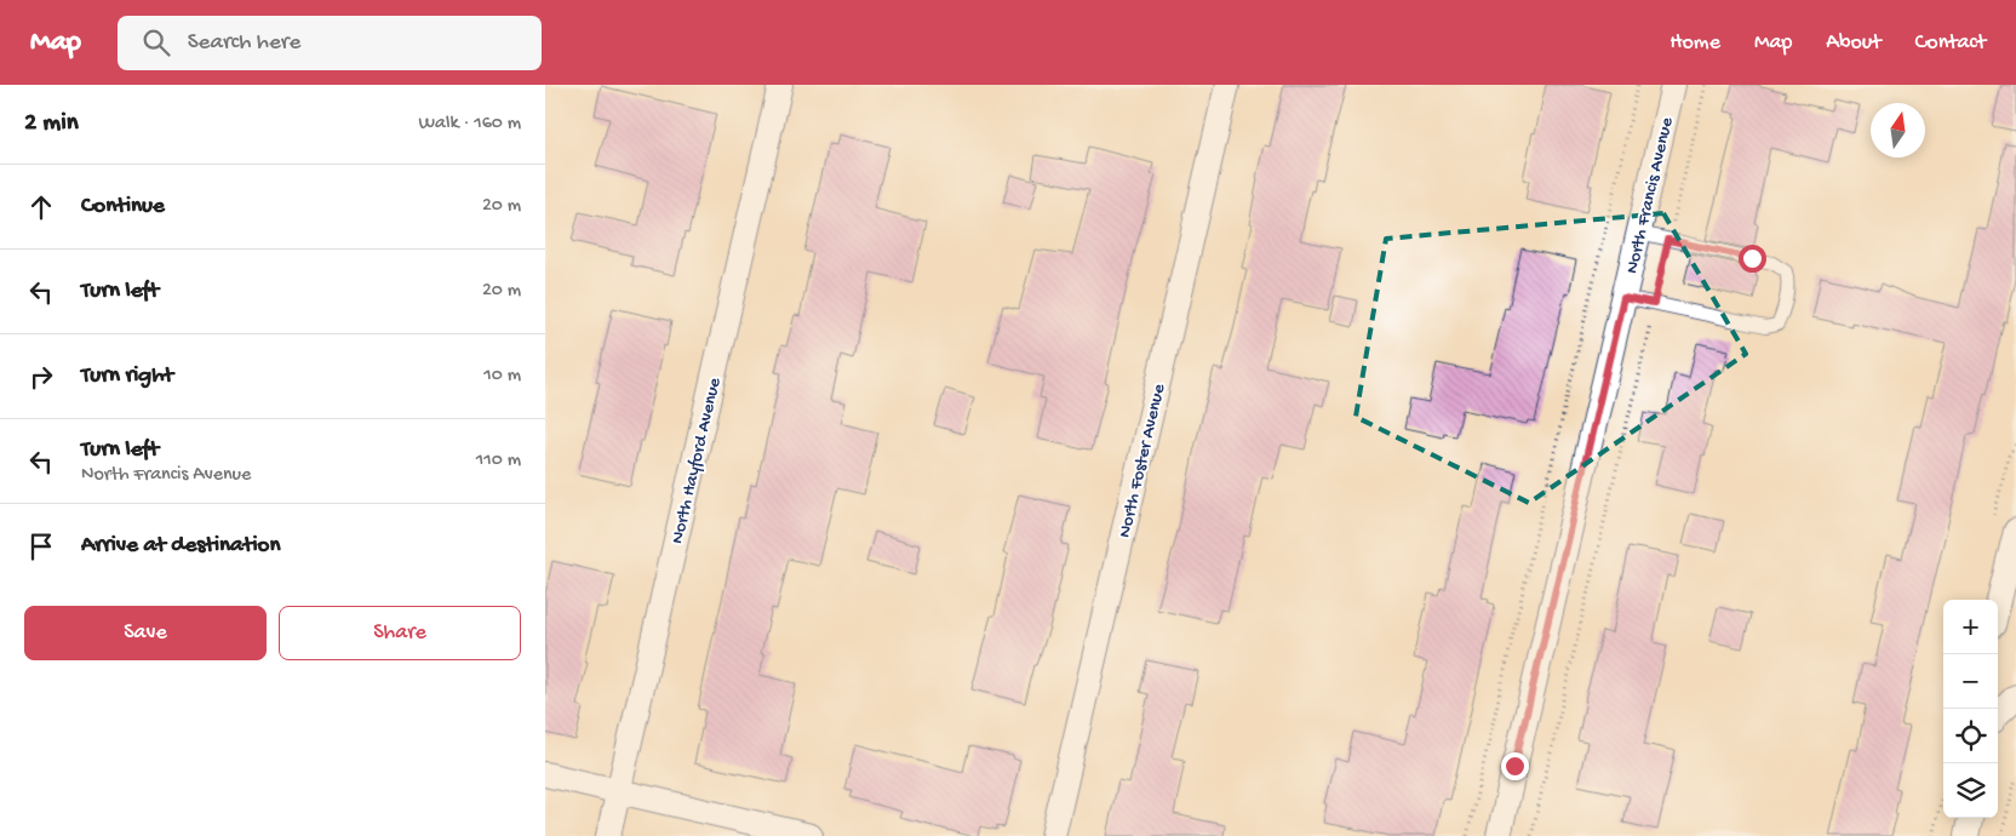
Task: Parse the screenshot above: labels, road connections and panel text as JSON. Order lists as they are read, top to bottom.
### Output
{
  "streets": {
    "street": ["North Francis Avenue", "North Hayford Avenue", "North Foster Avenue"]
  },
  "north": "top",
  "page": {
    "header": "Map",
    "search": "Search here",
    "nav": [
      "Home",
      "Map",
      "About",
      "Contact"
    ],
    "heading": ["2 min", "Walk · 160 m"],
    "list": [
      ["Continue", "20 m"],
      ["Turn left", "20 m"],
      ["Turn right", "10 m"],
      ["Turn left", "North Francis Avenue", "110 m"],
      "Arrive at destination"
    ],
    "buttons": ["Save", "Share"],
    "map_buttons": ["+", "−"]
  }
}
